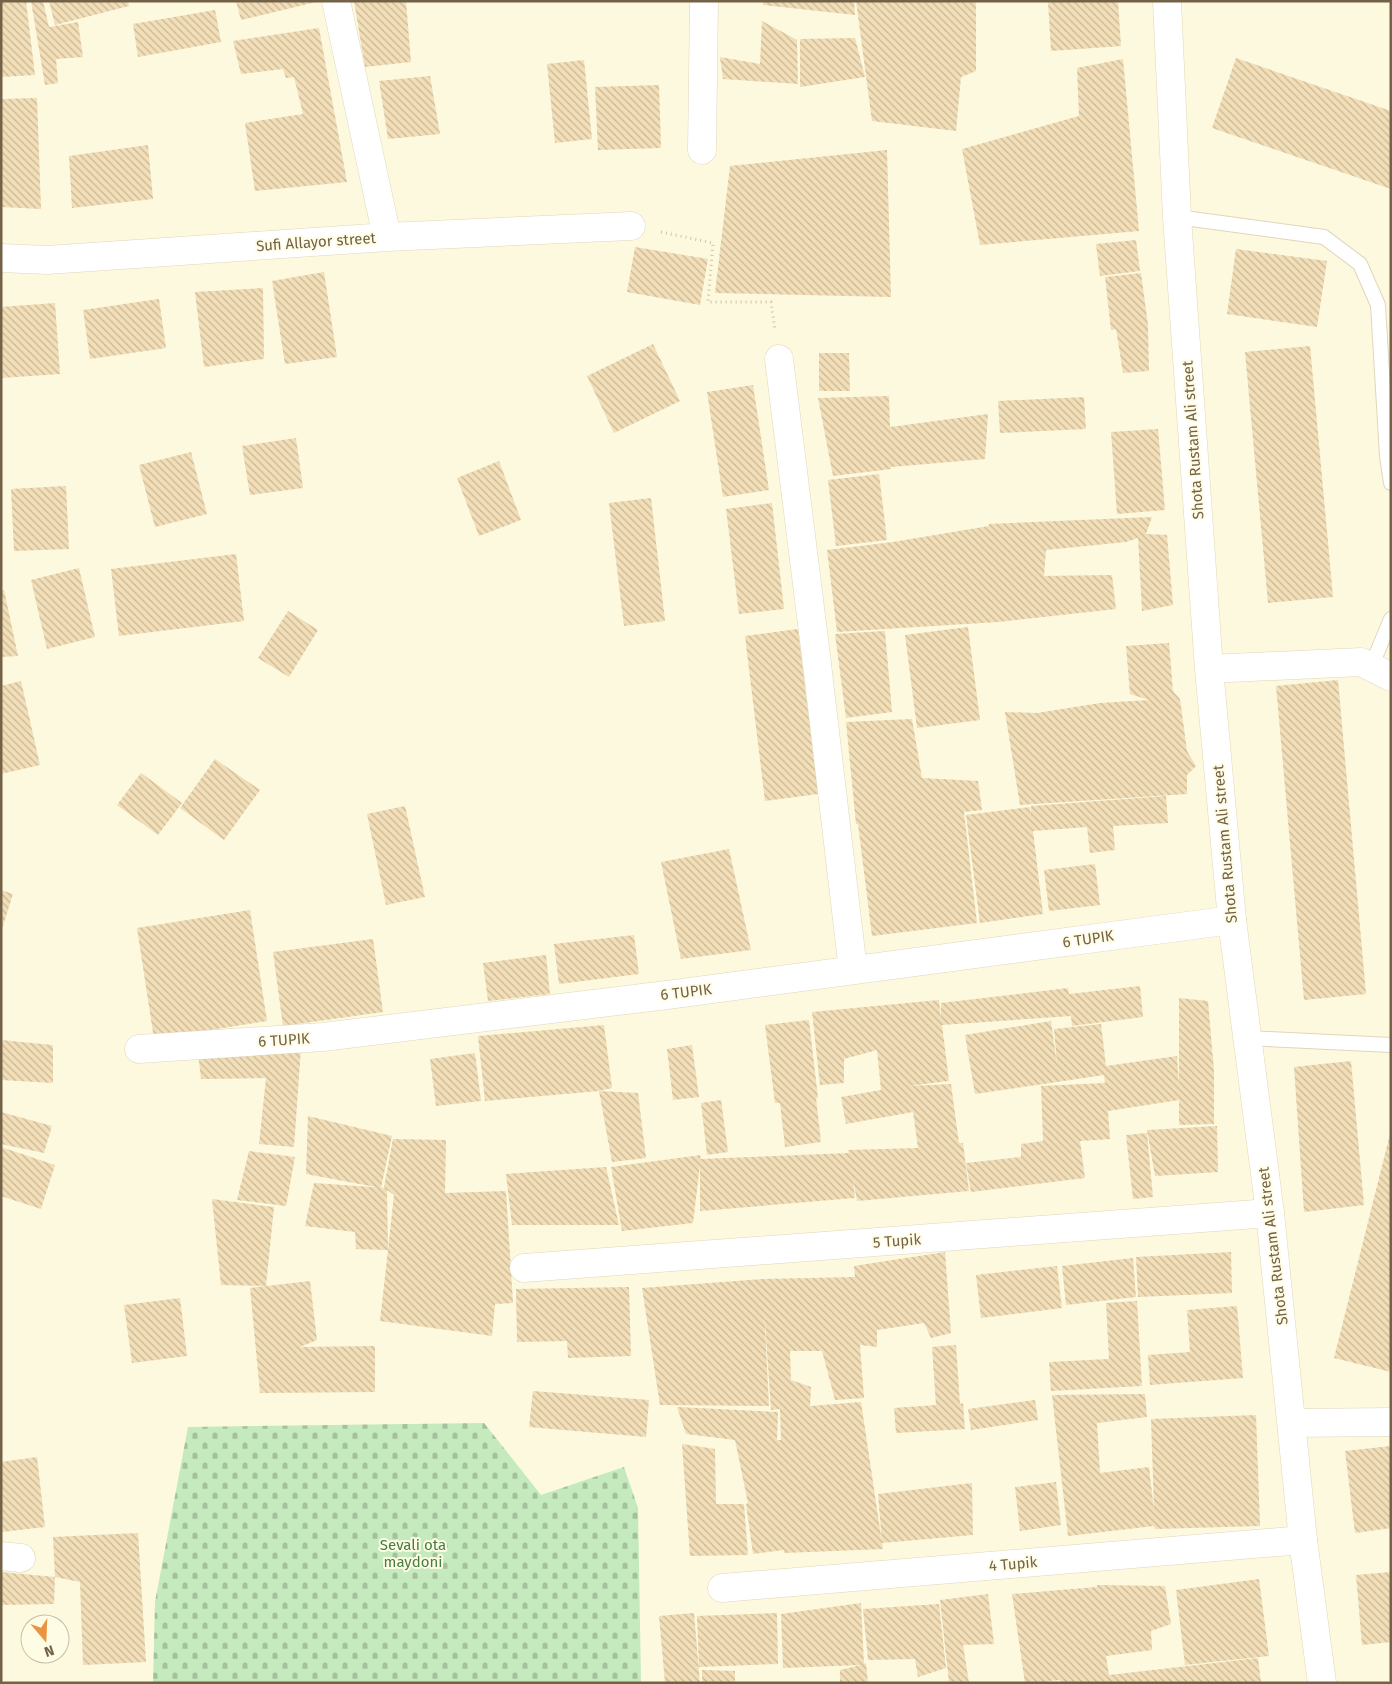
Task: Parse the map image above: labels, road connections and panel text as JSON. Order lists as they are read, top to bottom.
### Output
{
  "streets": {
    "street": [
      "Sufi Allayor street",
      "Shota Rustam Ali street",
      "6 TUPIK",
      "5 Tupik",
      "4 Tupik"
    ]
  },
  "crossings": [
    ["Shota Rustam Ali street", "6 TUPIK"],
    ["Shota Rustam Ali street", "5 Tupik"],
    ["Shota Rustam Ali street", "4 Tupik"]
  ],
  "parks": ["Sevali ota maydoni"],
  "north": "bottom"
}
